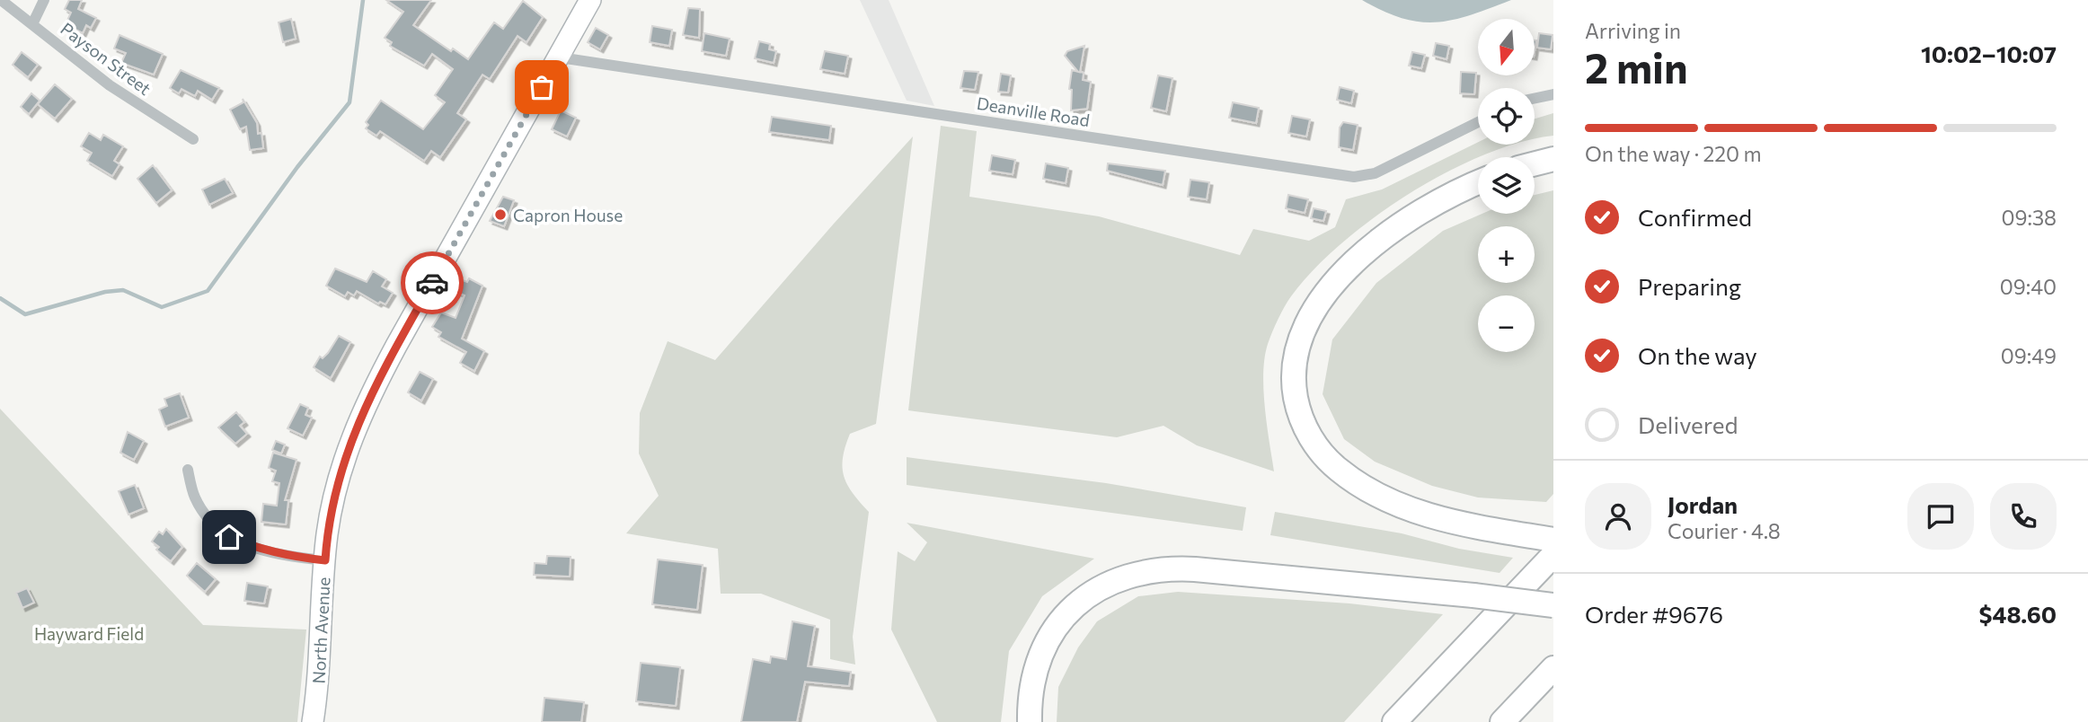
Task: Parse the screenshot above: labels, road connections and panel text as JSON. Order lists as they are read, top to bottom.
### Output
{
  "streets": {
    "main road": ["North Avenue"],
    "street": ["Payson Street", "Deanville Road"]
  },
  "crossings": [
    ["Deanville Road", "North Avenue"]
  ],
  "parks": ["Hayward Field"],
  "places": ["Capron House"],
  "north": "bottom",
  "page": {
    "heading": ["2 min", "Arriving in", "10:02–10:07"],
    "panel": [
      "Jordan",
      "Courier · 4.8",
      "Order #9676",
      "$48.60"
    ],
    "map_buttons": ["+", "−"],
    "bar": "On the way · 220 m",
    "list": [
      ["Confirmed", "09:38"],
      ["Preparing", "09:40"],
      ["On the way", "09:49"],
      "Delivered"
    ]
  }
}
